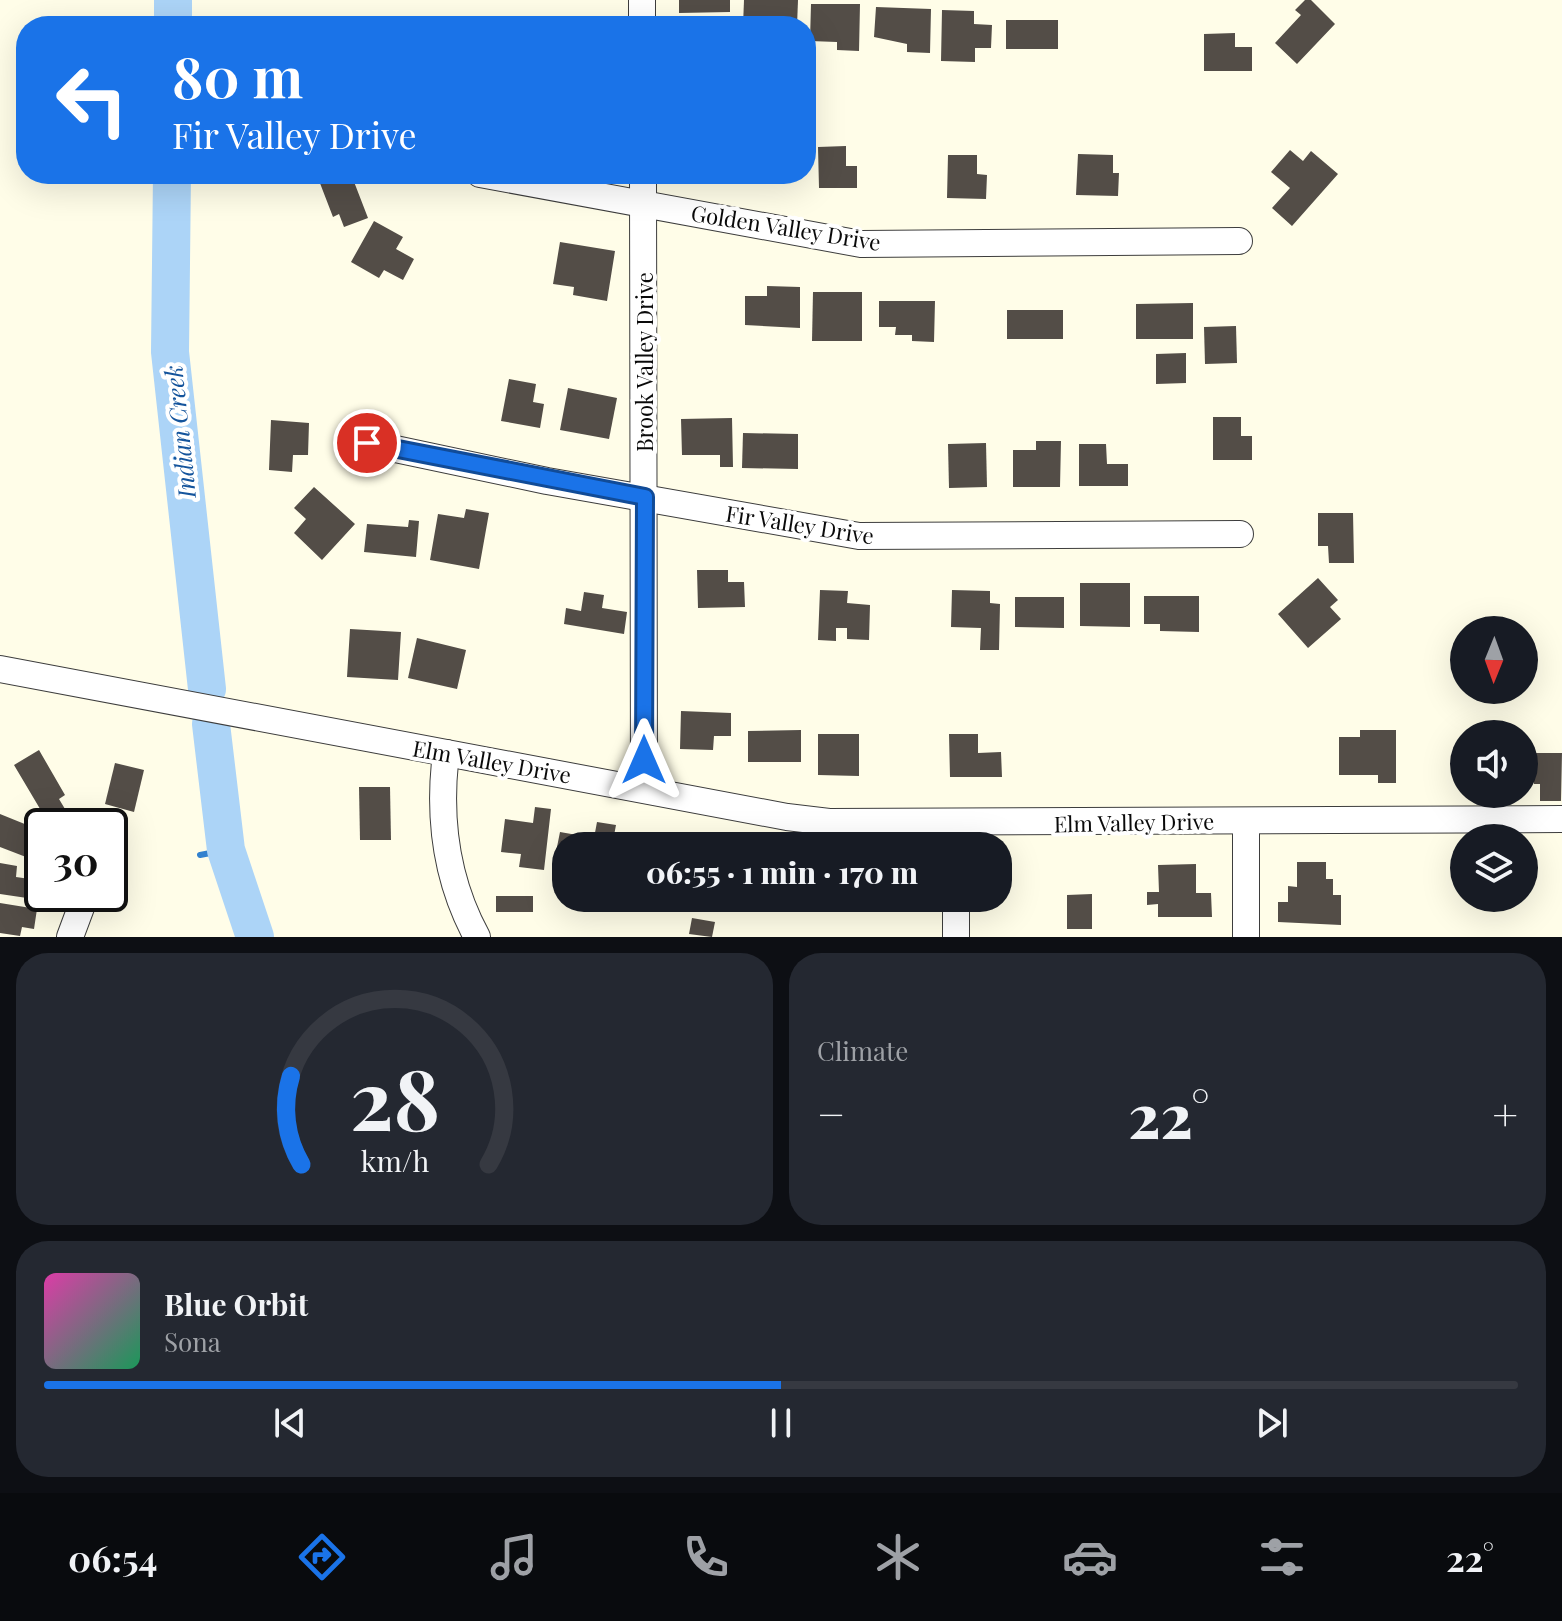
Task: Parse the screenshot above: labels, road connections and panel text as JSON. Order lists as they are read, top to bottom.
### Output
{
  "streets": {
    "street": [
      "Golden Valley Drive",
      "Brook Valley Drive",
      "Fir Valley Drive",
      "Elm Valley Drive"
    ]
  },
  "crossings": [
    ["Golden Valley Drive", "Brook Valley Drive"],
    ["Brook Valley Drive", "Fir Valley Drive"],
    ["Brook Valley Drive", "Elm Valley Drive"]
  ],
  "water": ["Indian Creek"],
  "north": "bottom",
  "page": {
    "turn": ["80 m", "Fir Valley Drive"],
    "limit": "30",
    "trip": "06:55 · 1 min · 170 m",
    "tile": "Climate",
    "heat": ["−", "22°", "+"],
    "song": ["Blue Orbit", "Sona"],
    "tabs": ["06:54", "22°"],
    "gauge": ["28", "km/h"]
  }
}
